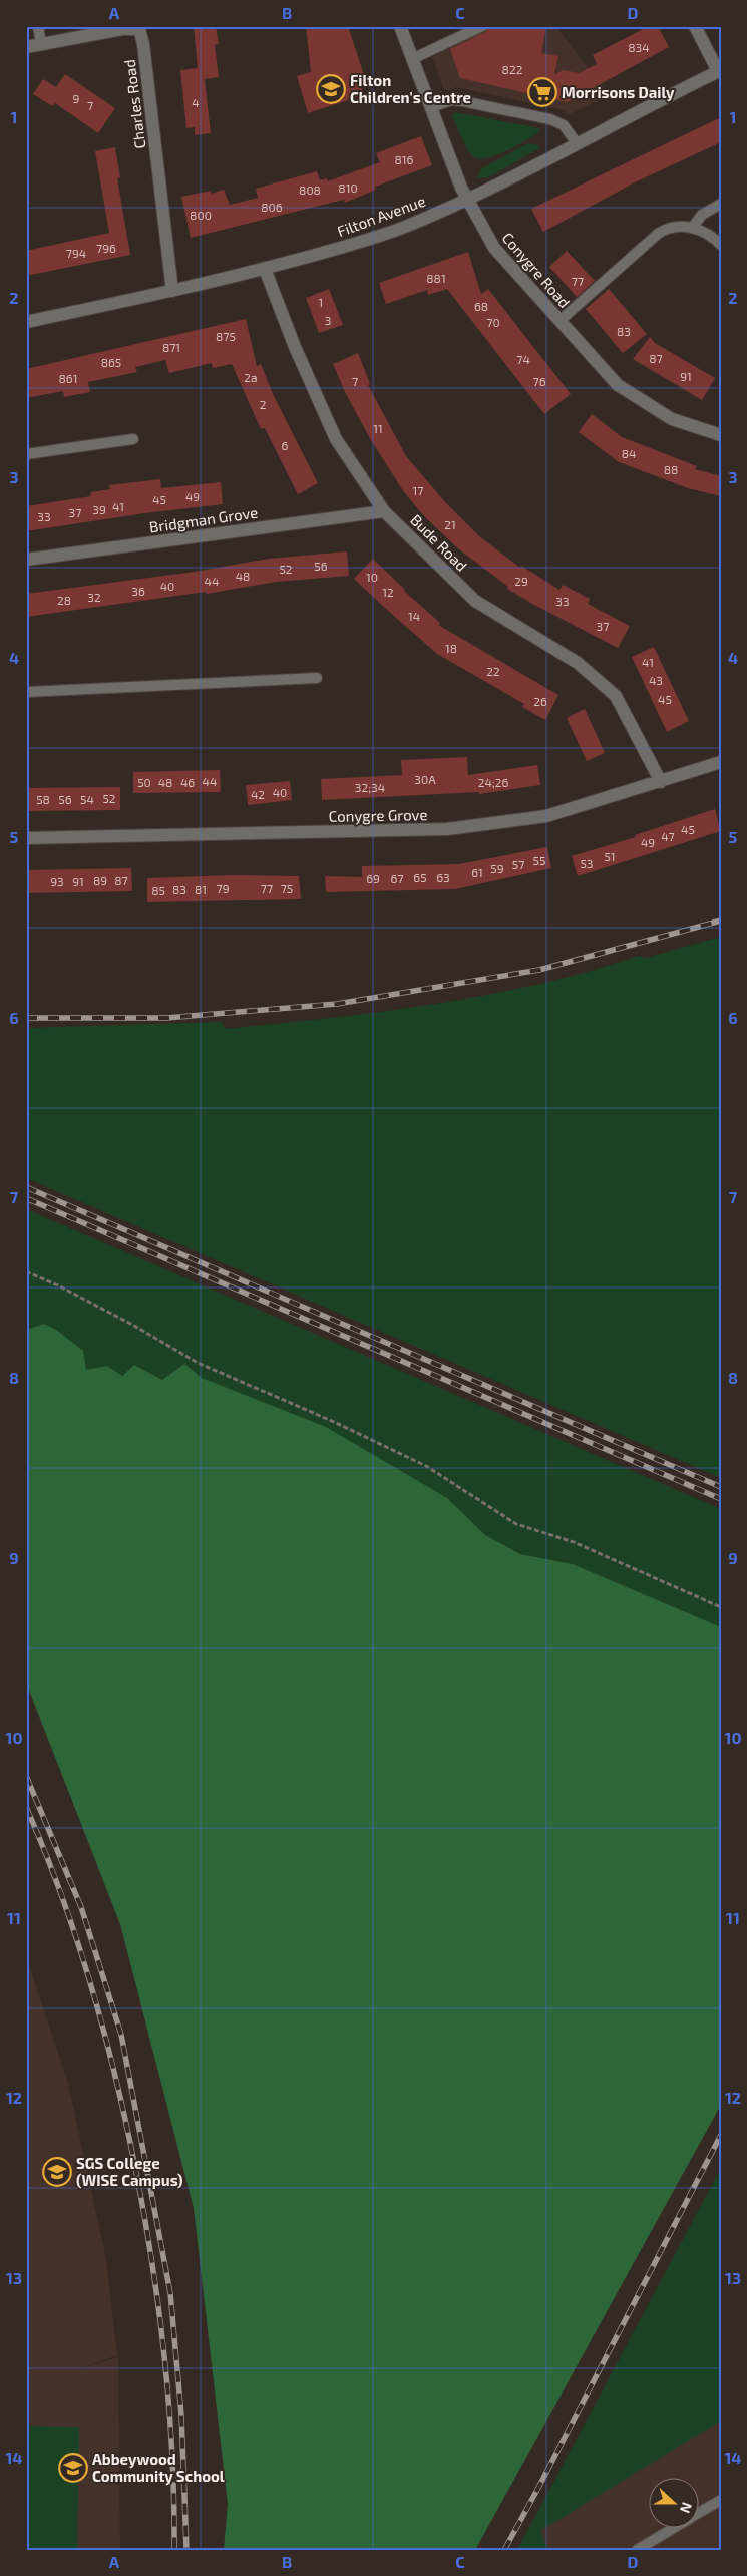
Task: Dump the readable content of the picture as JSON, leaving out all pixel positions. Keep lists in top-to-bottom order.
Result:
{
  "streets": {
    "street": [
      "Charles Road",
      "Filton Avenue",
      "Conygre Road",
      "Bridgman Grove",
      "Bude Road",
      "Conygre Grove"
    ]
  },
  "crossings": [
    ["Charles Road", "Filton Avenue"],
    ["Filton Avenue", "Conygre Road"],
    ["Filton Avenue", "Bude Road"],
    ["Bridgman Grove", "Bude Road"],
    ["Bude Road", "Conygre Grove"]
  ],
  "places": {
    "school or university": ["Filton Children's Centre", "SGS College (WISE Campus)", "Abbeywood Community School"],
    "supermarket": ["Morrisons Daily"]
  },
  "house_numbers": [
    "834",
    "822",
    "9",
    "4",
    "7",
    "816",
    "810",
    "808",
    "806",
    "800",
    "796",
    "794",
    "881",
    "77",
    "1",
    "68",
    "3",
    "70",
    "83",
    "875",
    "871",
    "87",
    "74",
    "865",
    "91",
    "2a",
    "861",
    "7",
    "76",
    "2",
    "11",
    "6",
    "84",
    "88",
    "17",
    "49",
    "45",
    "41",
    "39",
    "37",
    "33",
    "21",
    "56",
    "52",
    "48",
    "10",
    "44",
    "29",
    "40",
    "36",
    "12",
    "32",
    "28",
    "33",
    "14",
    "37",
    "18",
    "41",
    "22",
    "43",
    "45",
    "26",
    "30A",
    "44",
    "50",
    "48",
    "46",
    "24;26",
    "32;34",
    "40",
    "42",
    "52",
    "58",
    "56",
    "54",
    "45",
    "47",
    "49",
    "51",
    "55",
    "53",
    "57",
    "59",
    "61",
    "65",
    "63",
    "69",
    "67",
    "89",
    "87",
    "93",
    "91",
    "79",
    "77",
    "75",
    "83",
    "81",
    "85"
  ],
  "north": "right",
  "grid": {
    "columns": [
      "A",
      "B",
      "C",
      "D"
    ],
    "rows": [
      "1",
      "2",
      "3",
      "4",
      "5",
      "6",
      "7",
      "8",
      "9",
      "10",
      "11",
      "12",
      "13",
      "14"
    ]
  }
}
